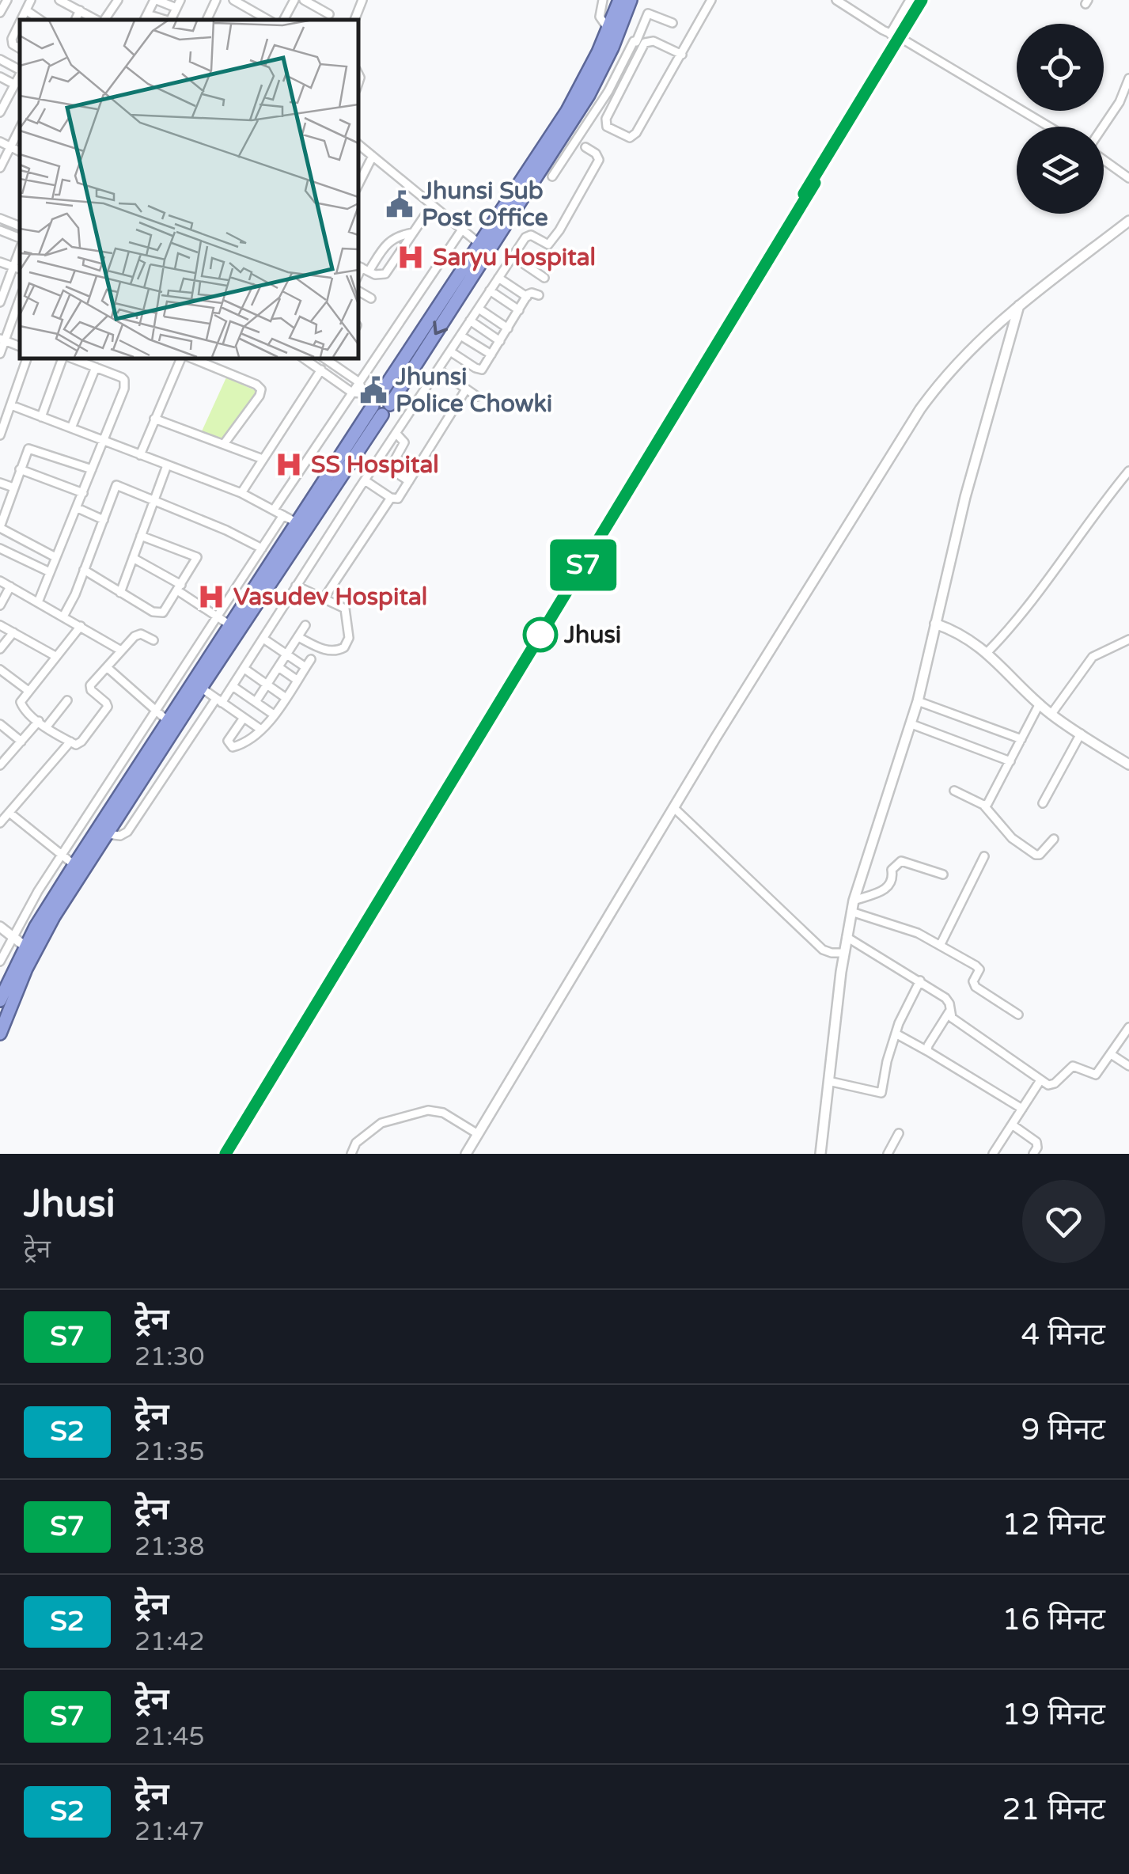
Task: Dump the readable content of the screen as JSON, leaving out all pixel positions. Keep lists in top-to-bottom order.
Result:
{
  "places": {
    "public building": ["Jhunsi Sub Post Office", "Jhunsi Police Chowki"],
    "hospital": ["Saryu Hospital", "SS Hospital", "Vasudev Hospital"],
    "other": ["Jhusi"]
  },
  "page": {
    "on_map": "S7",
    "heading": ["Jhusi", "ट्रेन"],
    "list": [
      {
        "mark": "S7",
        "name": "ट्रेन",
        "note": "21:30",
        "value": "4 मिनट"
      },
      {
        "mark": "S2",
        "name": "ट्रेन",
        "note": "21:35",
        "value": "9 मिनट"
      },
      {
        "mark": "S7",
        "name": "ट्रेन",
        "note": "21:38",
        "value": "12 मिनट"
      },
      {
        "mark": "S2",
        "name": "ट्रेन",
        "note": "21:42",
        "value": "16 मिनट"
      },
      {
        "mark": "S7",
        "name": "ट्रेन",
        "note": "21:45",
        "value": "19 मिनट"
      },
      {
        "mark": "S2",
        "name": "ट्रेन",
        "note": "21:47",
        "value": "21 मिनट"
      }
    ]
  }
}
